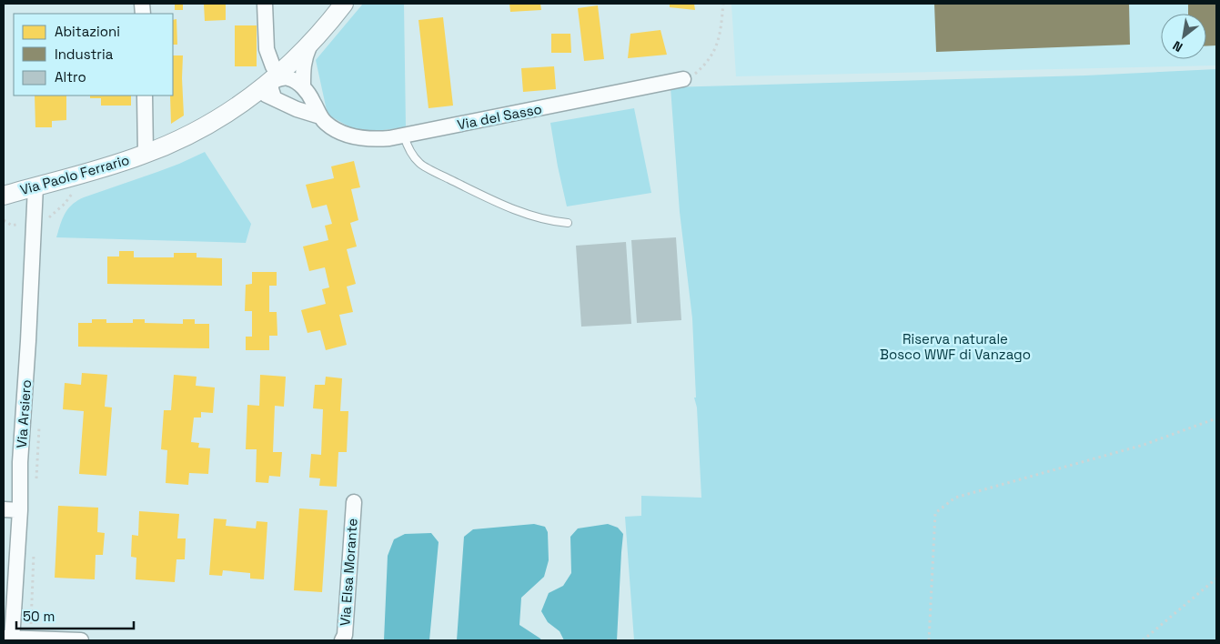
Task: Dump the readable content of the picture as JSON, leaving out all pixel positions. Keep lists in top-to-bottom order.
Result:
{
  "streets": {
    "street": [
      "Via del Sasso",
      "Via Paolo Ferrario",
      "Via Arsiero",
      "Via Elsa Morante"
    ]
  },
  "crossings": [
    ["Via del Sasso", "Via Paolo Ferrario"],
    ["Via Paolo Ferrario", "Via Arsiero"]
  ],
  "parks": ["Riserva naturale Bosco WWF di Vanzago"],
  "legend": ["Abitazioni", "Industria", "Altro"],
  "scale_bar": "50 m",
  "north": "bottom left"
}
